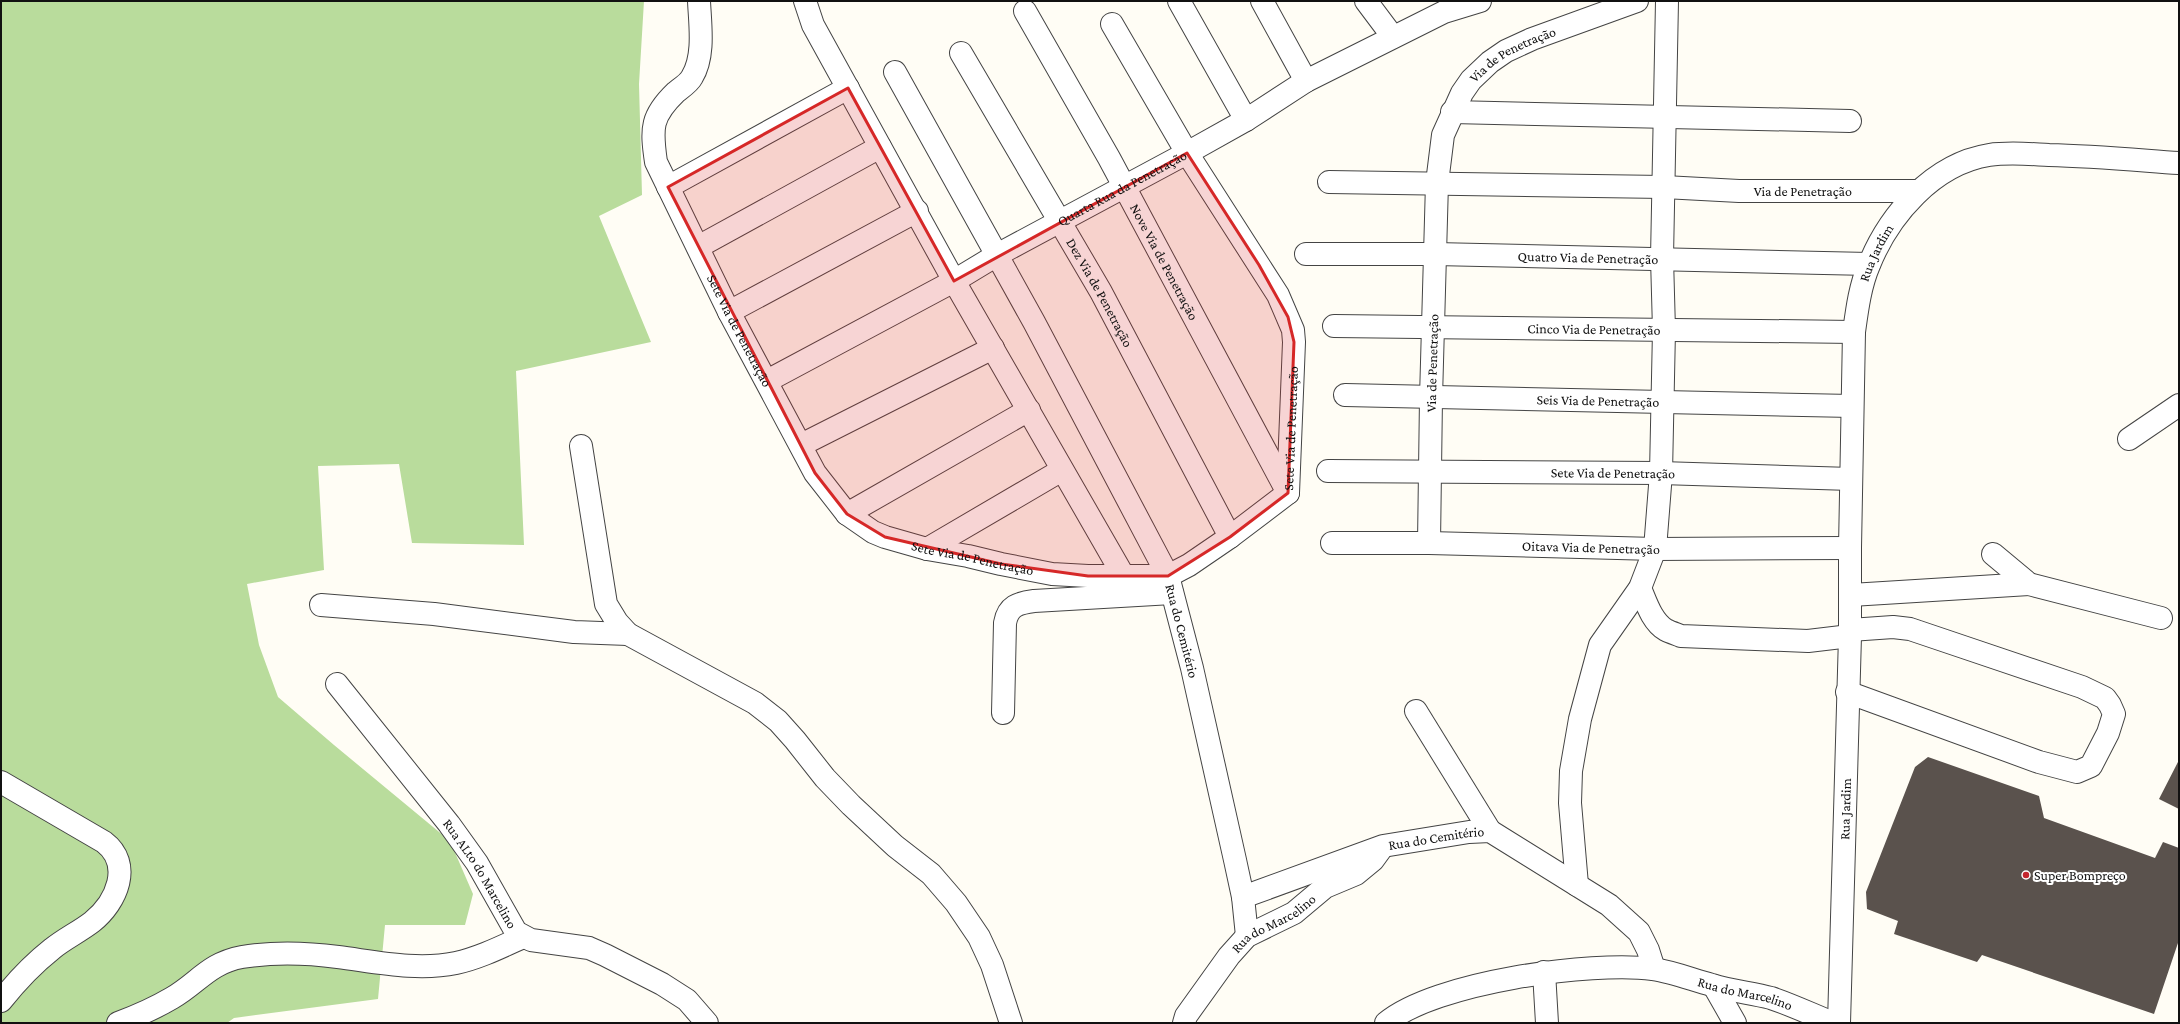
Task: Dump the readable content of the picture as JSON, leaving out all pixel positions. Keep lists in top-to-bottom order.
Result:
{
  "streets": {
    "street": [
      "Via de Penetração",
      "Quarta Rua da Penetração",
      "Rua Jardim",
      "Quatro Via de Penetração",
      "Nove Via de Penetração",
      "Dez Via de Penetração",
      "Cinco Via de Penetração",
      "Sete Via de Penetração",
      "Seis Via de Penetração",
      "Oitava Via de Penetração",
      "Rua do Cemitério",
      "Rua ALto do Marcelino",
      "Rua do Marcelino"
    ]
  },
  "crossings": [
    ["Via de Penetração", "Rua Jardim"],
    ["Via de Penetração", "Quatro Via de Penetração"],
    ["Via de Penetração", "Cinco Via de Penetração"],
    ["Via de Penetração", "Sete Via de Penetração"],
    ["Via de Penetração", "Seis Via de Penetração"],
    ["Via de Penetração", "Oitava Via de Penetração"],
    ["Quarta Rua da Penetração", "Nove Via de Penetração"],
    ["Quarta Rua da Penetração", "Dez Via de Penetração"],
    ["Quarta Rua da Penetração", "Sete Via de Penetração"],
    ["Quarta Rua da Penetração", "Rua do Cemitério"],
    ["Rua Jardim", "Quatro Via de Penetração"],
    ["Rua Jardim", "Cinco Via de Penetração"],
    ["Rua Jardim", "Sete Via de Penetração"],
    ["Rua Jardim", "Seis Via de Penetração"],
    ["Rua Jardim", "Oitava Via de Penetração"],
    ["Nove Via de Penetração", "Sete Via de Penetração"],
    ["Dez Via de Penetração", "Sete Via de Penetração"],
    ["Sete Via de Penetração", "Rua do Cemitério"],
    ["Rua do Cemitério", "Rua do Marcelino"]
  ],
  "places": ["Super Bompreço"]
}
